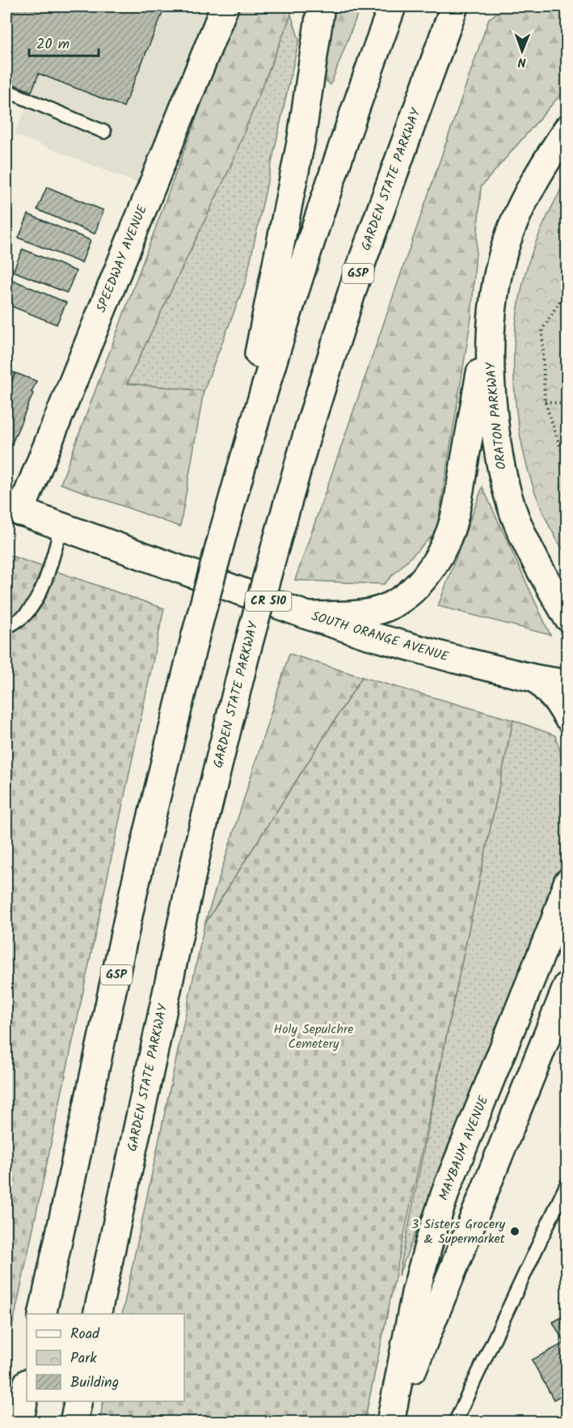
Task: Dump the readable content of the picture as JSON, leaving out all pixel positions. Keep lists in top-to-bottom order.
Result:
{
  "streets": {
    "main road": [
      "GARDEN STATE PARKWAY",
      "SPEEDWAY AVENUE",
      "GSP",
      "ORATON PARKWAY",
      "CR 510",
      "SOUTH ORANGE AVENUE",
      "MAYBAUM AVENUE"
    ]
  },
  "crossings": [
    ["SPEEDWAY AVENUE", "SOUTH ORANGE AVENUE"]
  ],
  "parks": ["Holy Sepulchre Cemetery"],
  "places": ["3 Sisters Grocery & Supermarket"],
  "legend": ["Road", "Park", "Building"],
  "scale_bar": "20 m",
  "north": "bottom"
}
